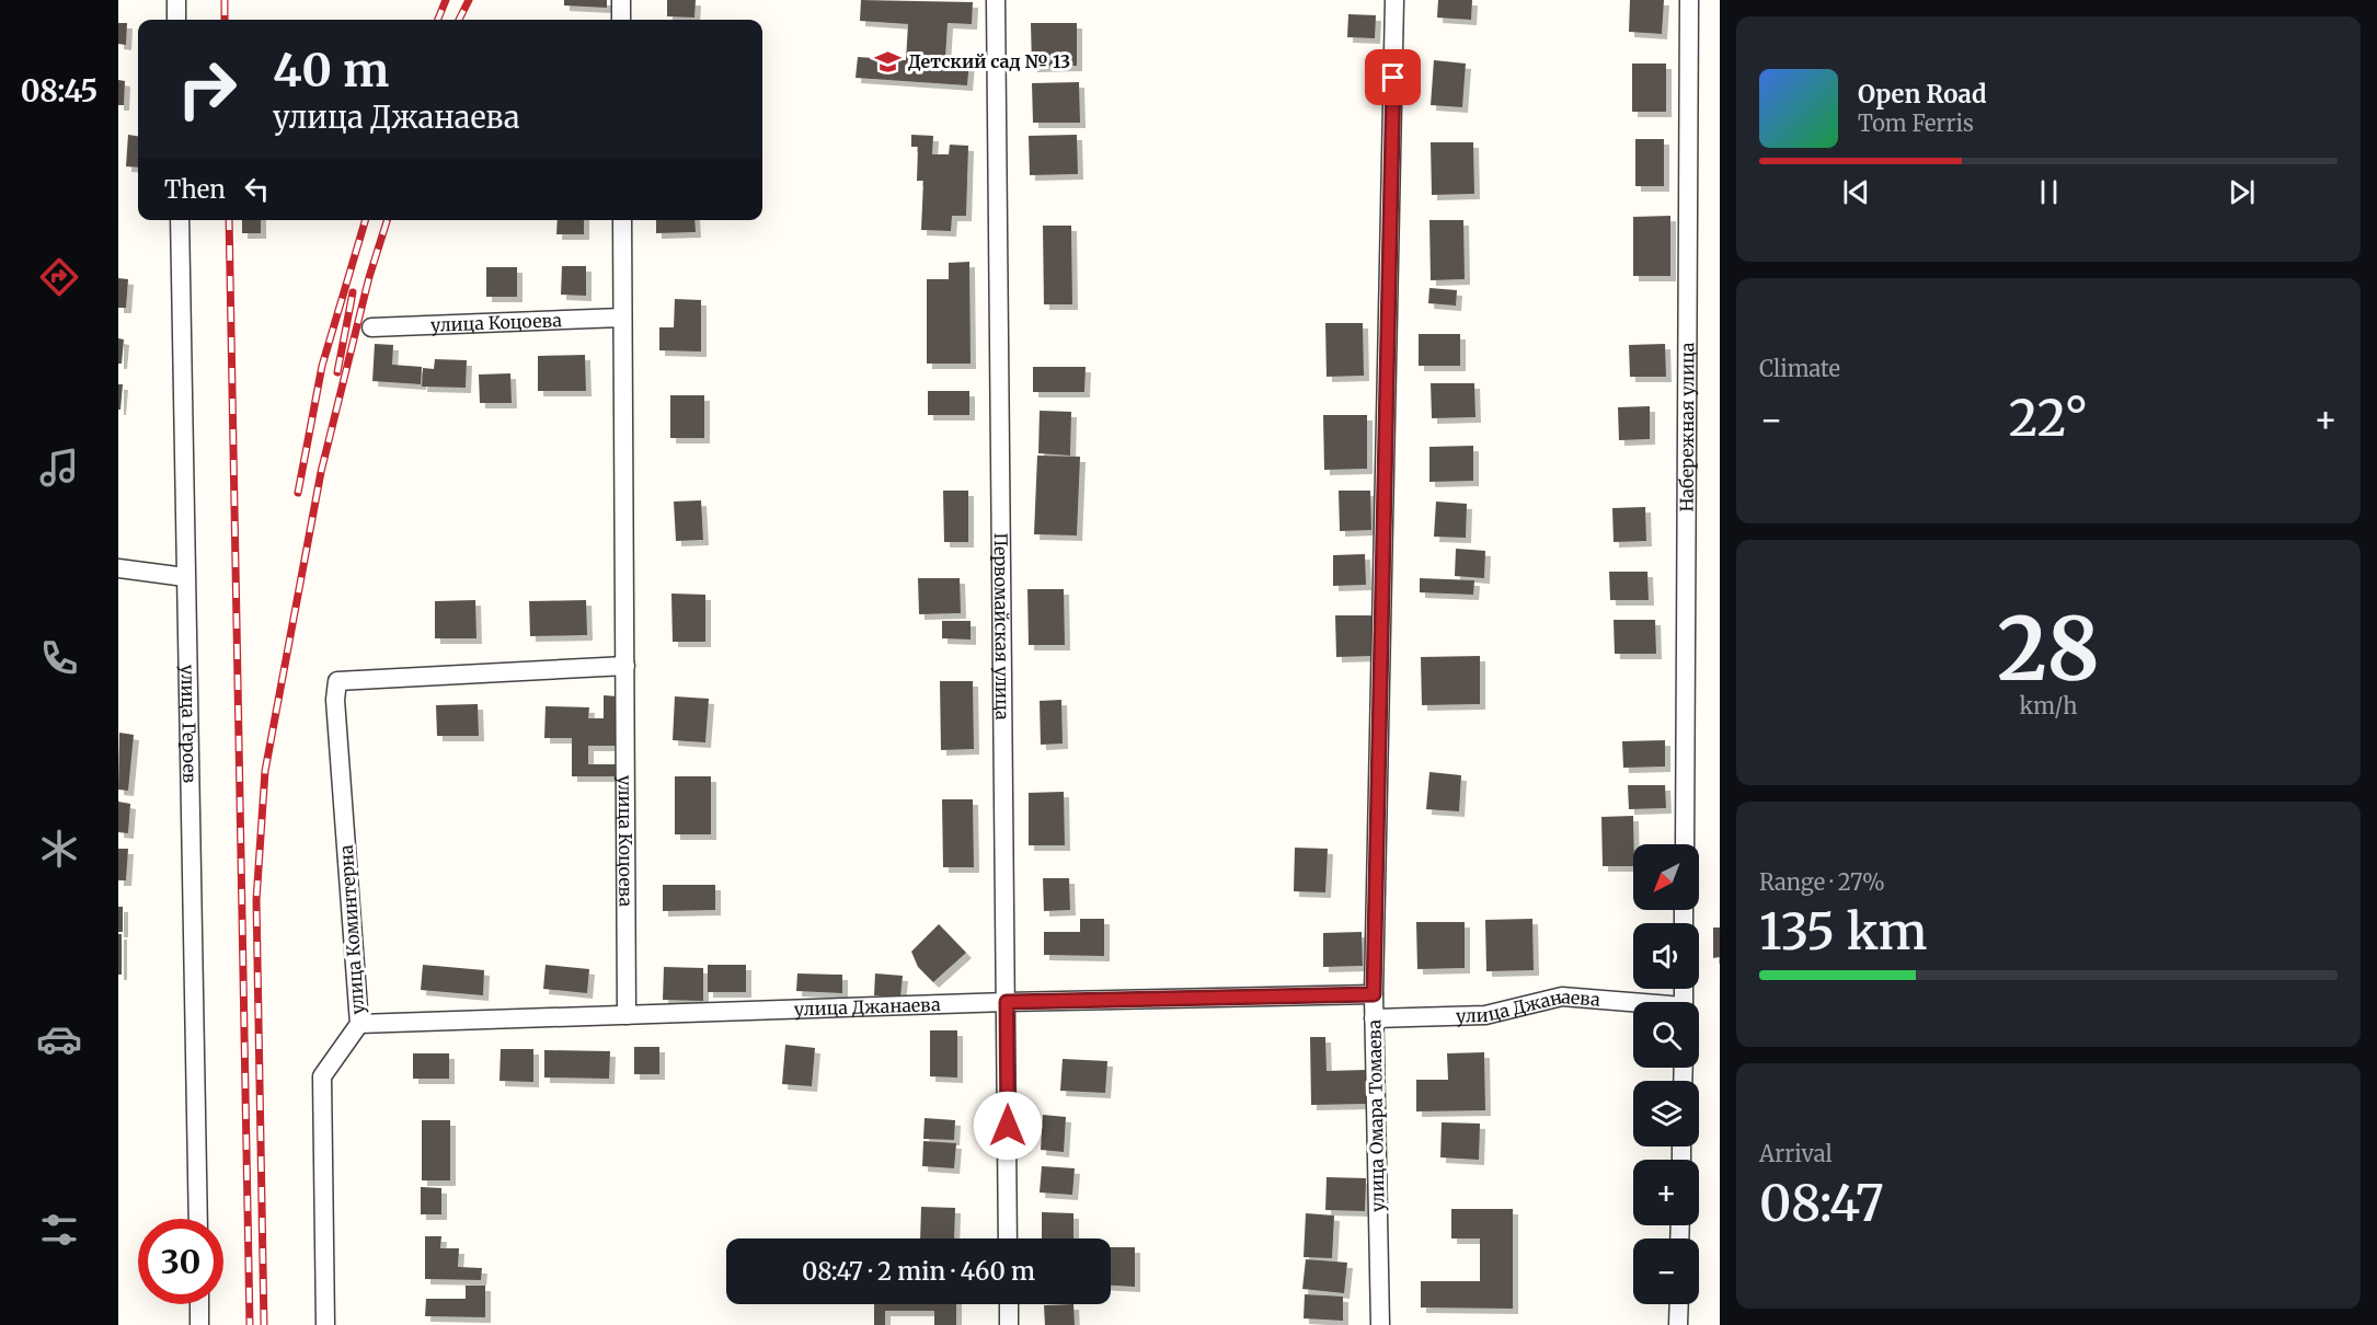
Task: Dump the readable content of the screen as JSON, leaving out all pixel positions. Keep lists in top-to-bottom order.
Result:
{
  "streets": {
    "street": [
      "улица Коцоева",
      "Набережная улица",
      "Первомайская улица",
      "улица Героев",
      "улица Коминтерна",
      "улица Джанаева",
      "улица Омара Томаева"
    ]
  },
  "crossings": [
    ["улица Коцоева", "улица Коминтерна"],
    ["улица Коцоева", "улица Джанаева"],
    ["Первомайская улица", "улица Джанаева"],
    ["улица Коминтерна", "улица Джанаева"],
    ["улица Джанаева", "улица Омара Томаева"]
  ],
  "places": {
    "school or university": ["Детский сад № 13"]
  },
  "north": "bottom left",
  "page": {
    "tabs": "08:45",
    "turn": ["40 m", "улица Джанаева"],
    "song": ["Open Road", "Tom Ferris"],
    "then": "Then",
    "tile": [
      "Climate",
      ["28", "km/h"],
      ["Range · 27%", "135 km"],
      ["Arrival", "08:47"]
    ],
    "heat": ["−", "22°", "+"],
    "map_buttons": ["+", "−"],
    "limit": "30",
    "trip": "08:47 · 2 min · 460 m"
  }
}
